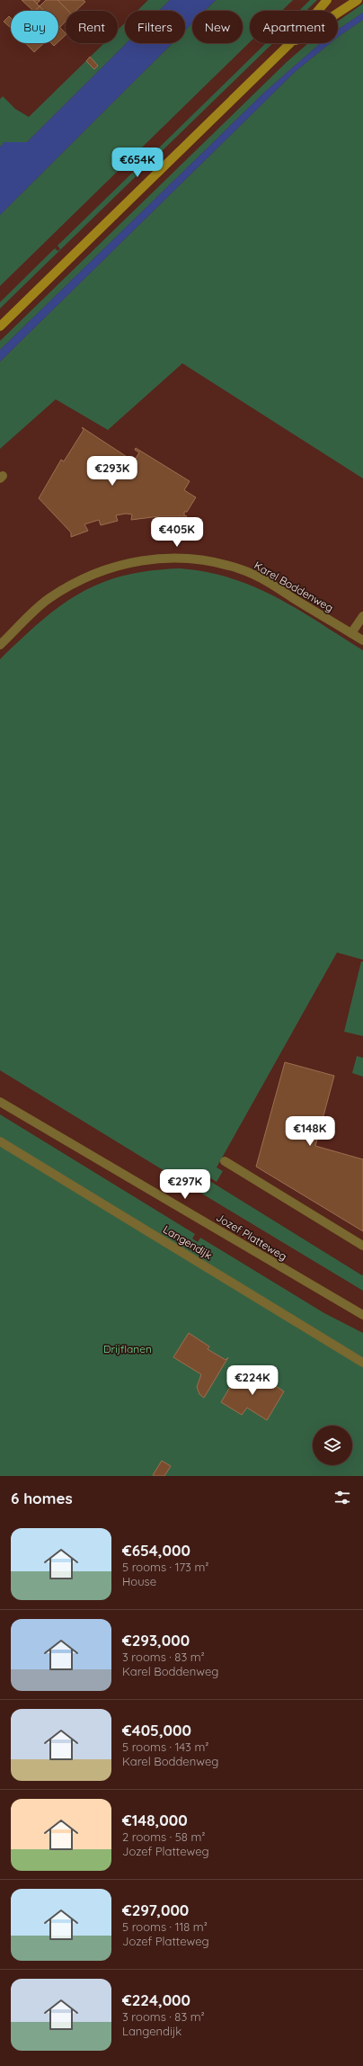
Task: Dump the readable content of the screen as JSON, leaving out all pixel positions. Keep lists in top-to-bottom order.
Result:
{
  "streets": {
    "street": ["Karel Boddenweg", "Jozef Platteweg", "Langendijk"]
  },
  "parks": ["Drijflanen"],
  "page": {
    "chip": [
      "Buy",
      "Rent",
      "Filters",
      "New",
      "Apartment"
    ],
    "price": [
      "€654K",
      "€293K",
      "€405K",
      "€148K",
      "€297K",
      "€224K"
    ],
    "heading": "6 homes",
    "list": [
      {
        "name": "€654,000",
        "note": "5 rooms · 173 m² · House"
      },
      {
        "name": "€293,000",
        "note": "3 rooms · 83 m² · Karel Boddenweg"
      },
      {
        "name": "€405,000",
        "note": "5 rooms · 143 m² · Karel Boddenweg"
      },
      {
        "name": "€148,000",
        "note": "2 rooms · 58 m² · Jozef Platteweg"
      },
      {
        "name": "€297,000",
        "note": "5 rooms · 118 m² · Jozef Platteweg"
      },
      {
        "name": "€224,000",
        "note": "3 rooms · 83 m² · Langendijk"
      }
    ]
  }
}
